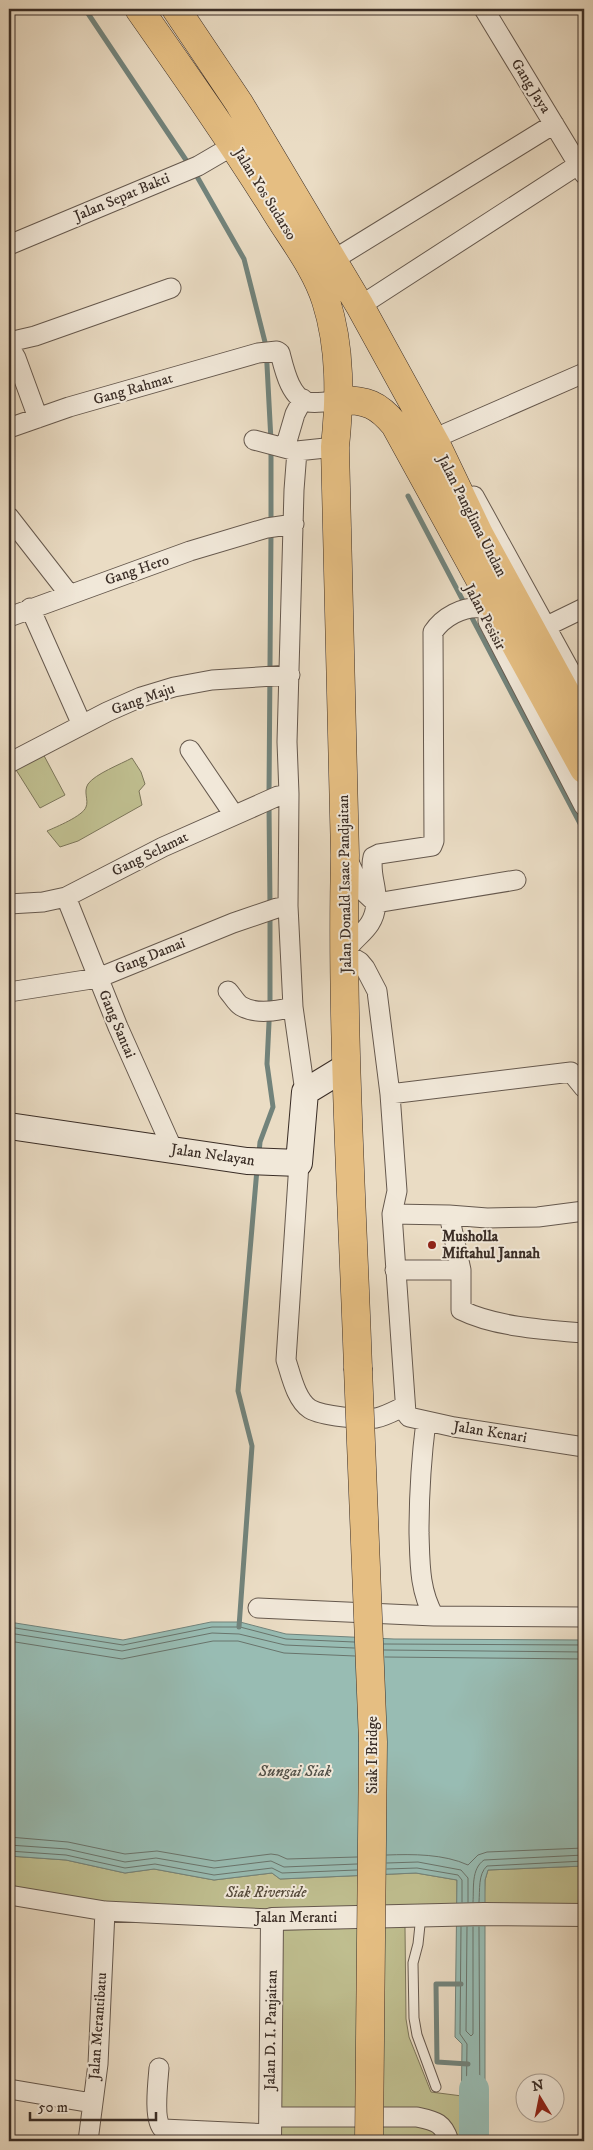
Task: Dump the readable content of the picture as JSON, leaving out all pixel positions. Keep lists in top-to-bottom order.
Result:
{
  "streets": {
    "main road": [
      "Jalan Yos Sudarso",
      "Jalan Panglima Undan",
      "Jalan Donald Isaac Pandjaitan",
      "Jalan Nelayan",
      "Siak I Bridge"
    ],
    "street": [
      "Gang Jaya",
      "Jalan Sepat Bakti",
      "Gang Rahmat",
      "Gang Hero",
      "Jalan Pesisir",
      "Gang Maju",
      "Gang Selamat",
      "Gang Damai",
      "Gang Santai",
      "Jalan Kenari",
      "Jalan Meranti",
      "Jalan Merantibatu",
      "Jalan D. I. Panjaitan"
    ]
  },
  "crossings": [
    ["Jalan Yos Sudarso", "Jalan Sepat Bakti"],
    ["Jalan Yos Sudarso", "Jalan Panglima Undan"],
    ["Jalan Yos Sudarso", "Jalan Donald Isaac Pandjaitan"],
    ["Jalan Panglima Undan", "Jalan Pesisir"],
    ["Jalan Panglima Undan", "Jalan Donald Isaac Pandjaitan"],
    ["Gang Selamat", "Gang Santai"],
    ["Jalan Donald Isaac Pandjaitan", "Siak I Bridge"],
    ["Gang Damai", "Gang Santai"],
    ["Gang Santai", "Jalan Nelayan"],
    ["Jalan Meranti", "Jalan Merantibatu"],
    ["Jalan Meranti", "Jalan D. I. Panjaitan"]
  ],
  "water": ["Sungai Siak"],
  "parks": ["Siak Riverside"],
  "places": ["Musholla Miftahul Jannah"],
  "scale_bar": "50 m",
  "north": "top"
}
